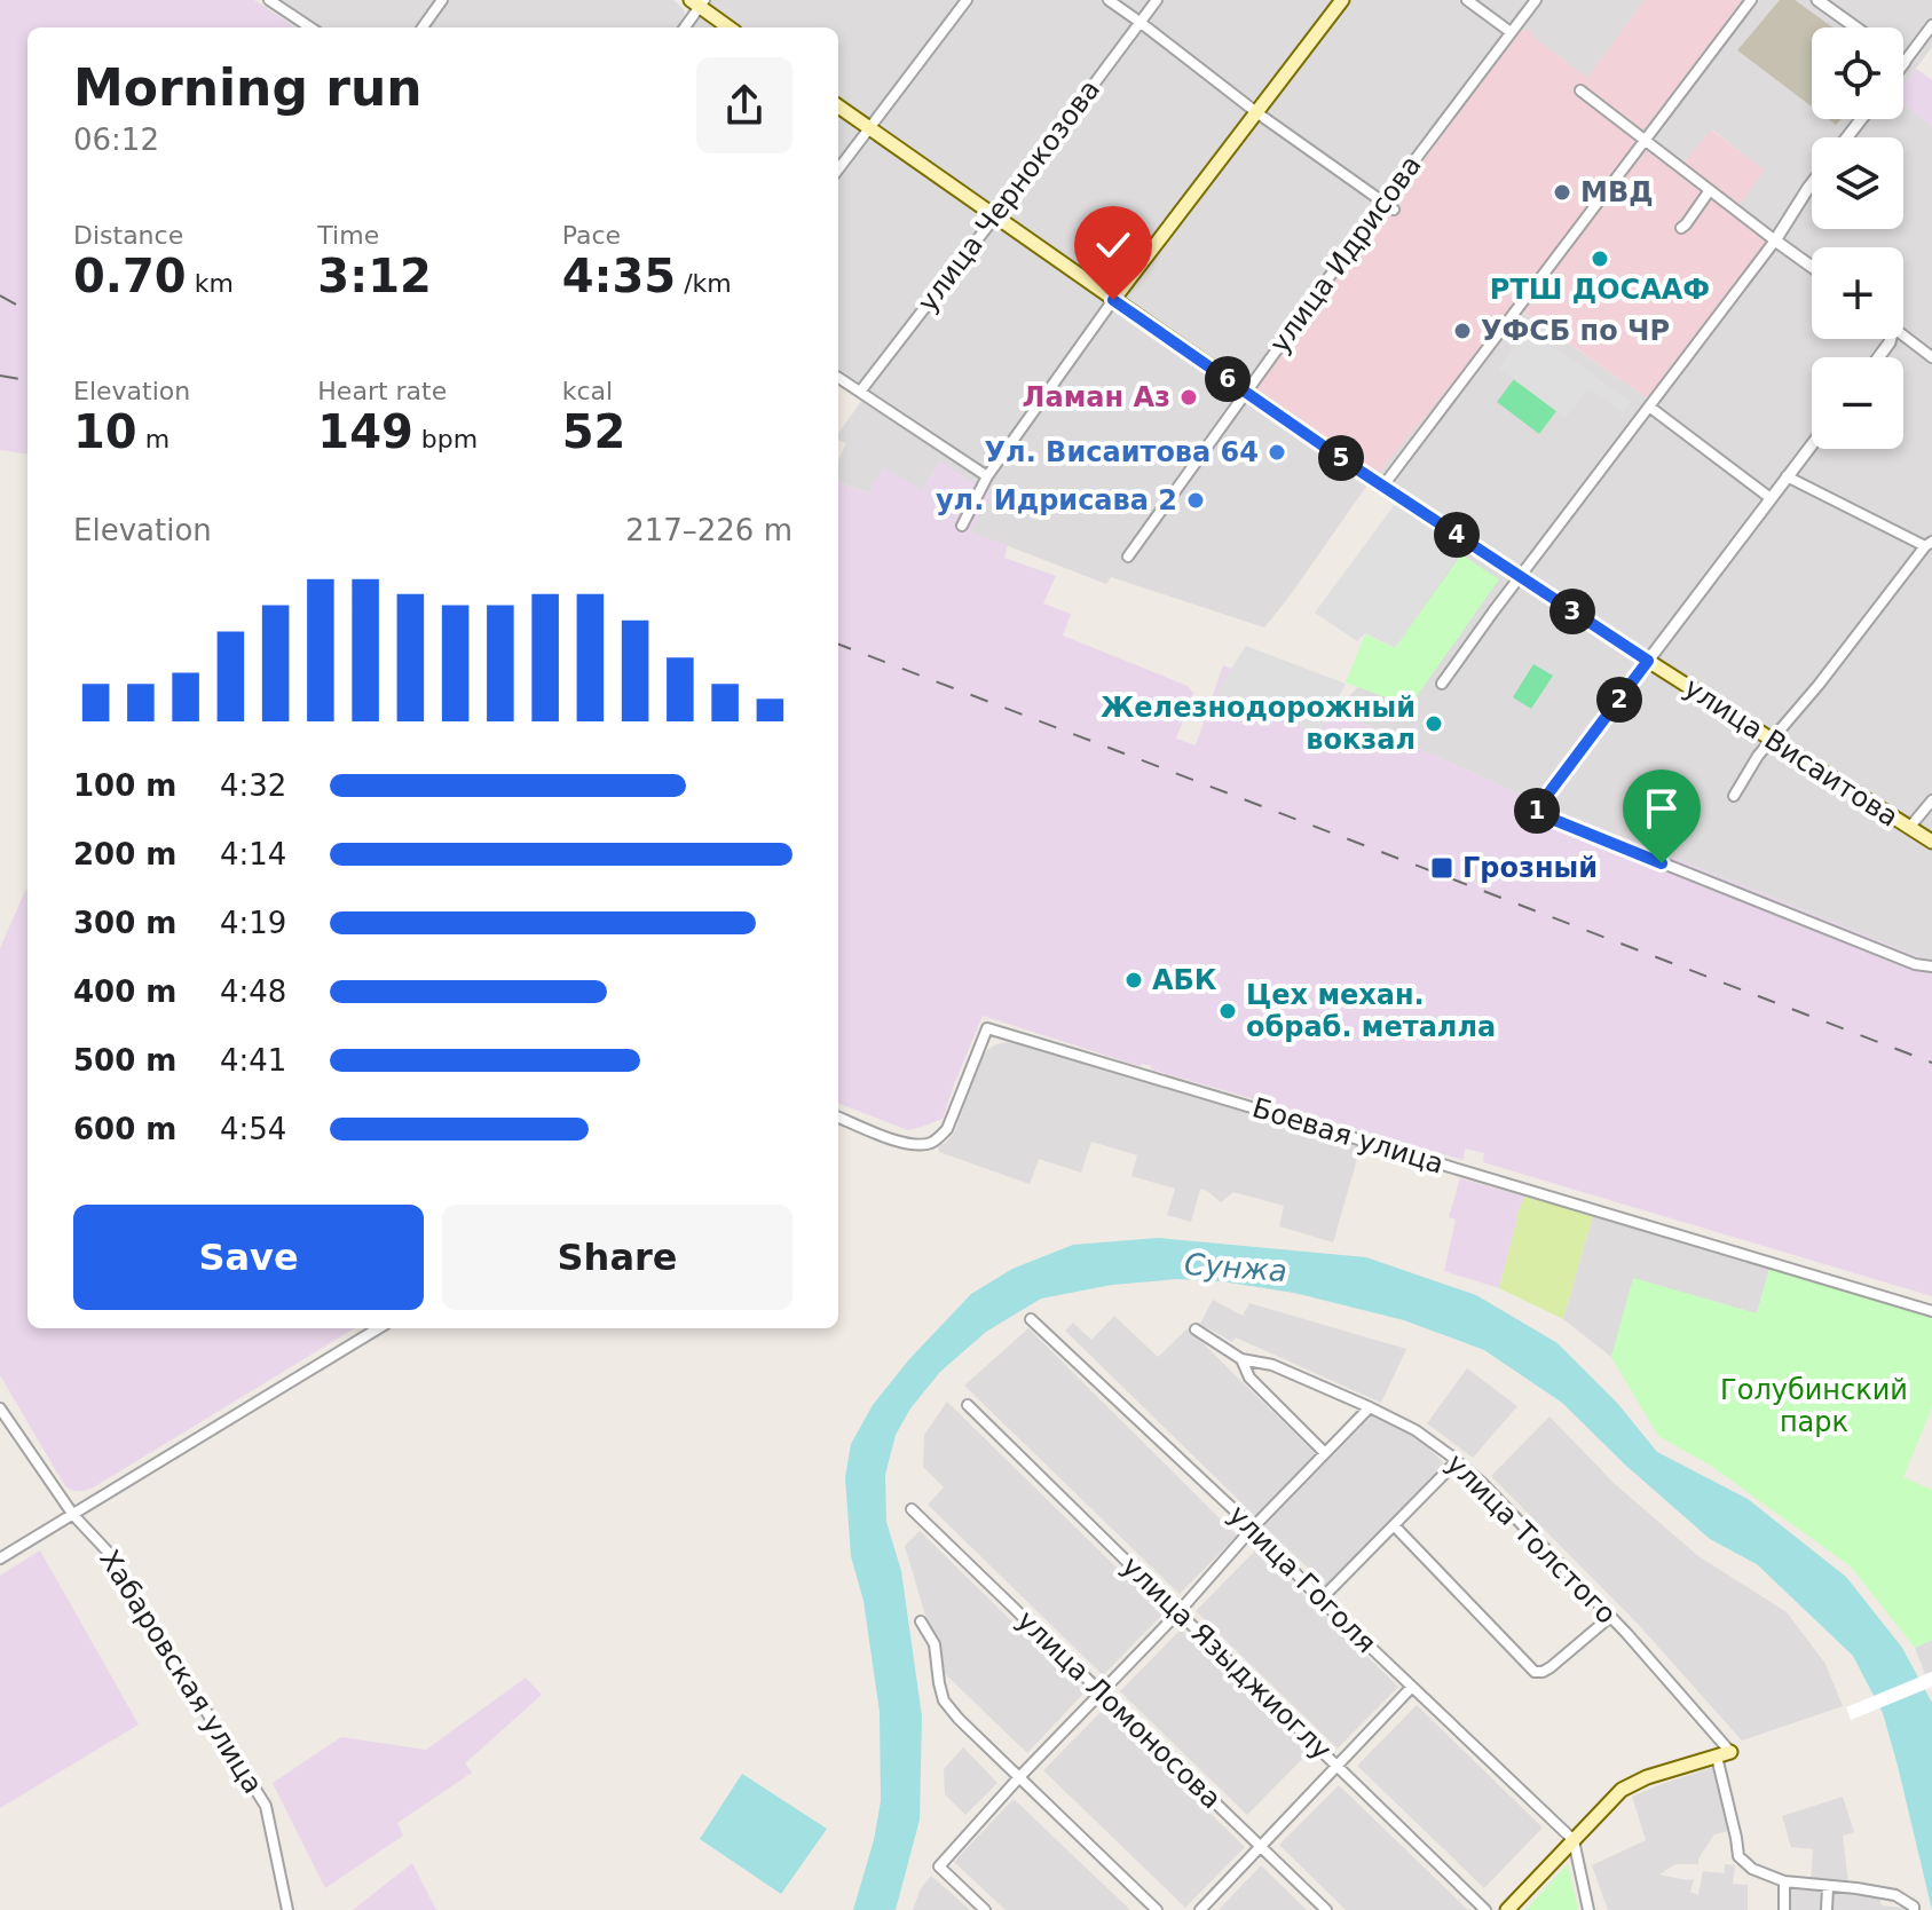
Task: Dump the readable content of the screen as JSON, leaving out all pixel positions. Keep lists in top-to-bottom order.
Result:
{
  "streets": {
    "main road": ["улица Висаитова"],
    "street": [
      "улица Чернокозова",
      "улица Идрисова",
      "Боевая улица",
      "улица Толстого",
      "улица Гоголя",
      "улица Языджиоглу",
      "Хабаровская улица",
      "улица Ломоносова"
    ]
  },
  "crossings": [
    ["улица Чернокозова", "улица Висаитова"],
    ["улица Идрисова", "улица Висаитова"]
  ],
  "water": ["Сунжа"],
  "parks": ["Голубинский парк"],
  "places": {
    "other": [
      "МВД",
      "РТШ ДОСААФ",
      "УФСБ по ЧР",
      "Ламан Аз",
      "Ул. Висаитова 64",
      "ул. Идрисава 2",
      "Железнодорожный вокзал",
      "АБК",
      "Цех механ. обраб. металла"
    ],
    "transit": ["Грозный"]
  },
  "page": {
    "map_buttons": ["+", "−"],
    "heading": ["Morning run", "06:12"],
    "stats": [
      ["Distance", "0.70 km"],
      ["Time", "3:12"],
      ["Pace", "4:35 /km"],
      ["Elevation", "10 m"],
      ["Heart rate", "149 bpm"],
      ["kcal", "52"]
    ],
    "pins": [
      "6",
      "5",
      "4",
      "3",
      "2",
      "1"
    ],
    "chart": ["Elevation", "217–226 m"],
    "list": [
      {
        "name": "100 m",
        "note": "4:32"
      },
      {
        "name": "200 m",
        "note": "4:14"
      },
      {
        "name": "300 m",
        "note": "4:19"
      },
      {
        "name": "400 m",
        "note": "4:48"
      },
      {
        "name": "500 m",
        "note": "4:41"
      },
      {
        "name": "600 m",
        "note": "4:54"
      }
    ],
    "buttons": ["Save", "Share"]
  }
}
